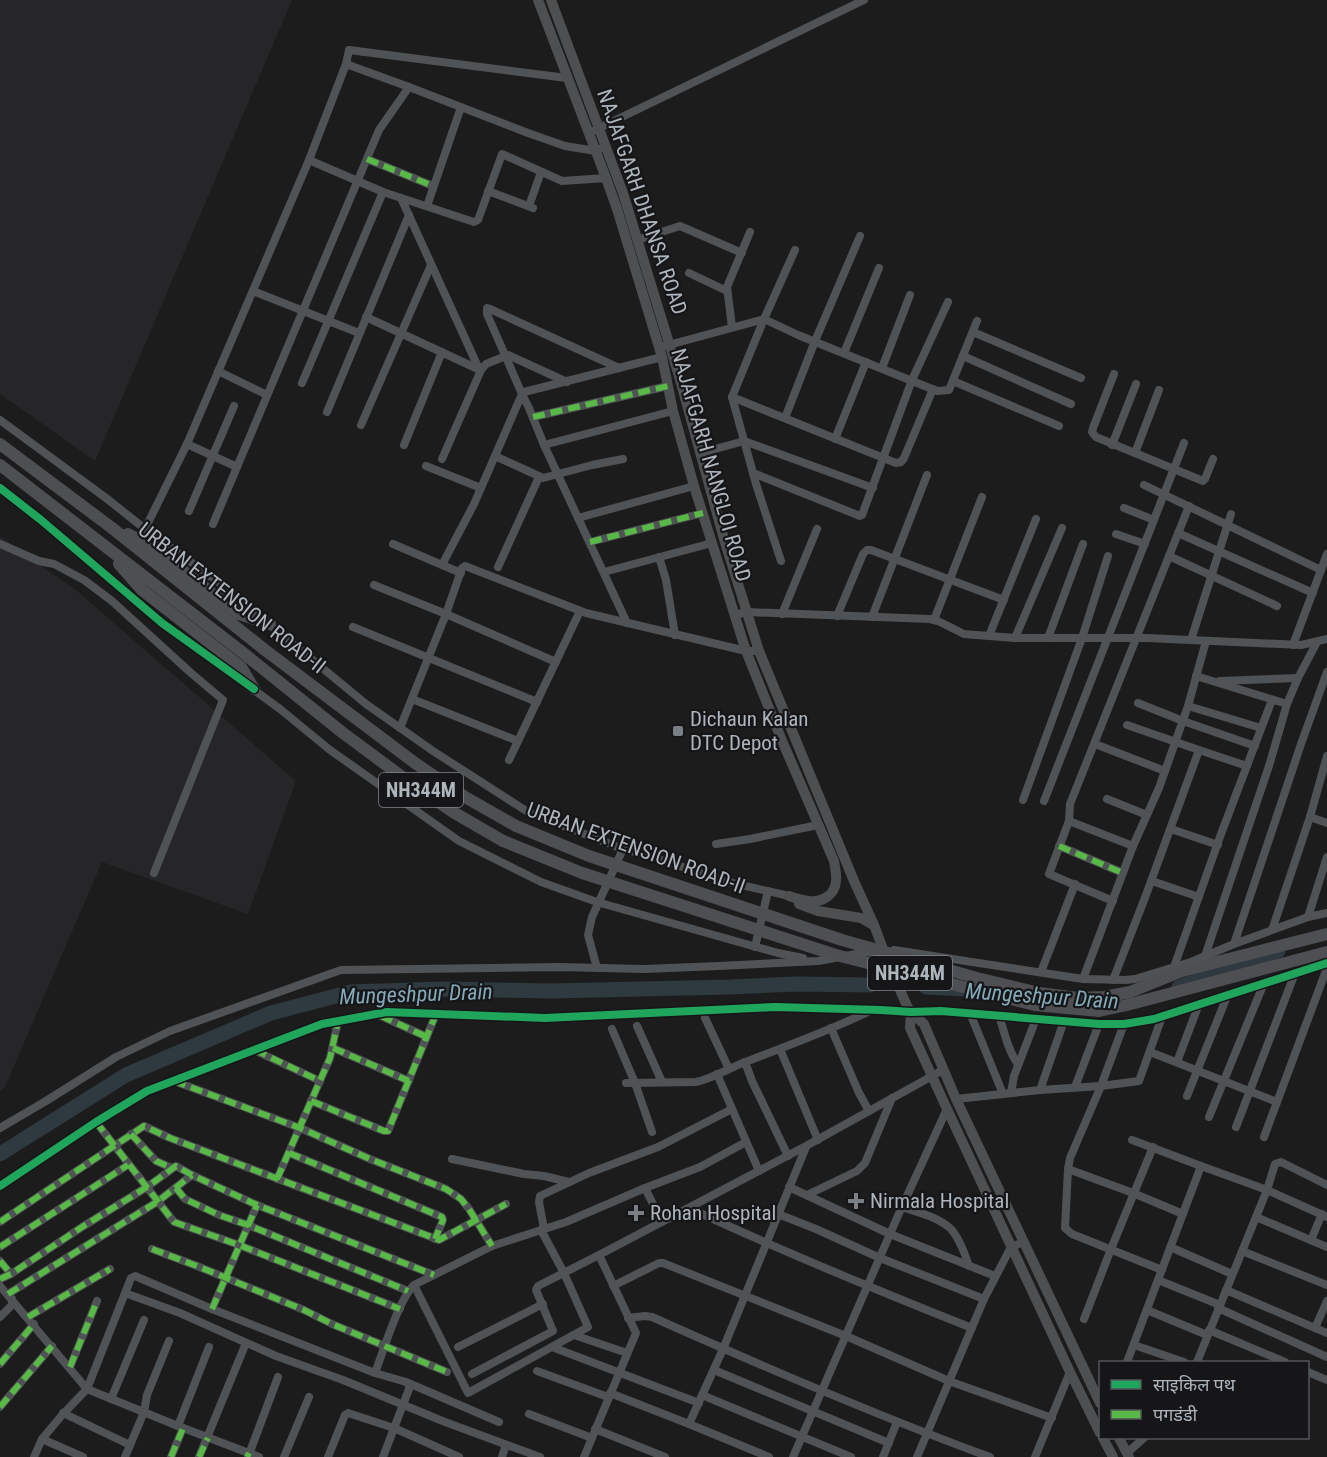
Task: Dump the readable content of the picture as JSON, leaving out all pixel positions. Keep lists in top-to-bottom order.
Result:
{
  "streets": {
    "highway": ["URBAN EXTENSION ROAD-II", "NH344M"],
    "main road": ["NAJAFGARH DHANSA ROAD", "NAJAFGARH NANGLOI ROAD"]
  },
  "crossings": [
    ["NAJAFGARH DHANSA ROAD", "NAJAFGARH NANGLOI ROAD"]
  ],
  "water": ["Mungeshpur Drain"],
  "places": {
    "transit": ["Dichaun Kalan DTC Depot"],
    "health": ["Nirmala Hospital", "Rohan Hospital"]
  },
  "legend": ["साइकिल पथ", "पगडंडी"]
}
